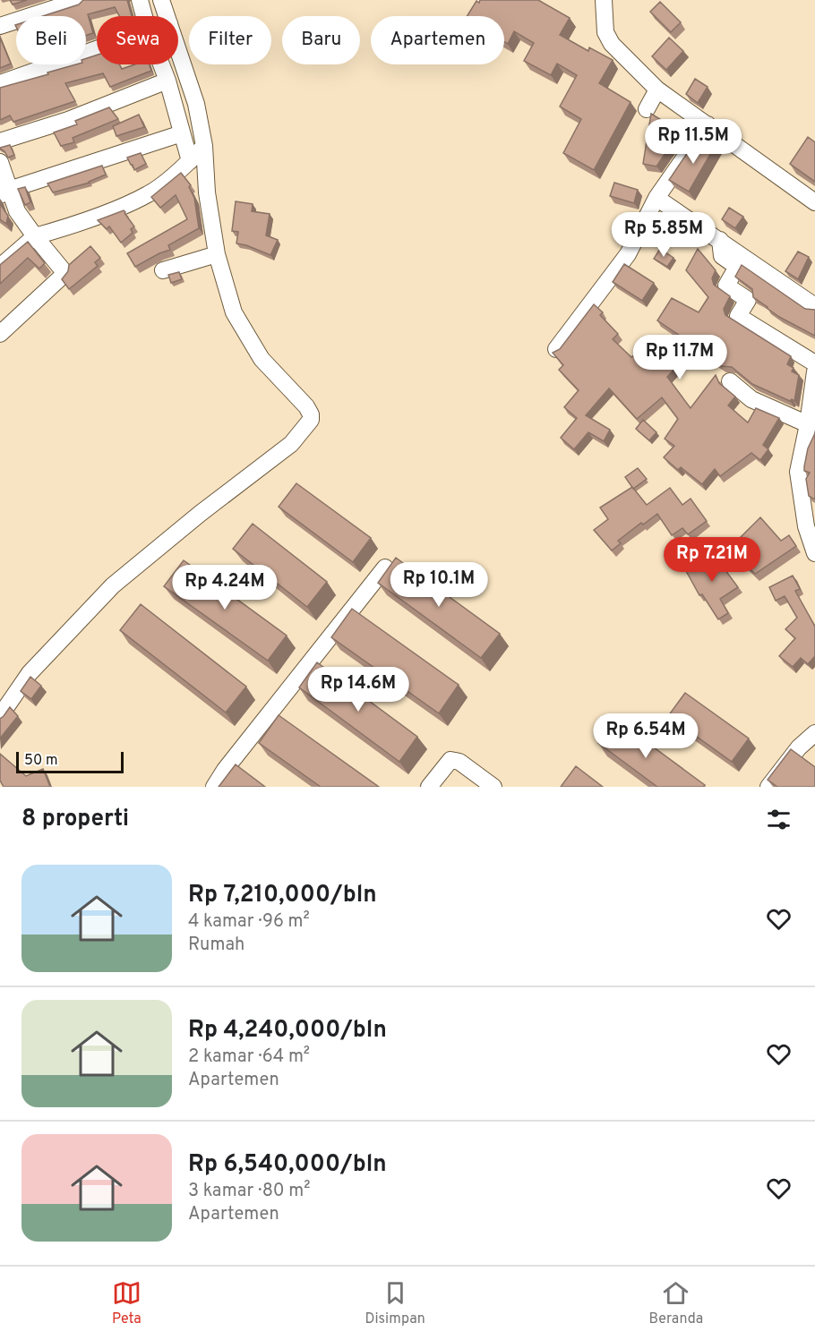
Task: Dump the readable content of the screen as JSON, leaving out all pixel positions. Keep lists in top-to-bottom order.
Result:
{
  "scale_bar": "50 m",
  "page": {
    "chip": [
      "Beli",
      "Sewa",
      "Filter",
      "Baru",
      "Apartemen"
    ],
    "price": [
      "Rp 11.5M",
      "Rp 5.85M",
      "Rp 11.7M",
      "Rp 7.21M",
      "Rp 10.1M",
      "Rp 4.24M",
      "Rp 14.6M",
      "Rp 6.54M"
    ],
    "scale": "50 m",
    "heading": "8 properti",
    "list": [
      {
        "name": "Rp 7,210,000/bln",
        "note": "4 kamar · 96 m² · Rumah"
      },
      {
        "name": "Rp 4,240,000/bln",
        "note": "2 kamar · 64 m² · Apartemen"
      },
      {
        "name": "Rp 6,540,000/bln",
        "note": "3 kamar · 80 m² · Apartemen"
      }
    ],
    "tabs": ["Peta", "Disimpan", "Beranda"]
  }
}
